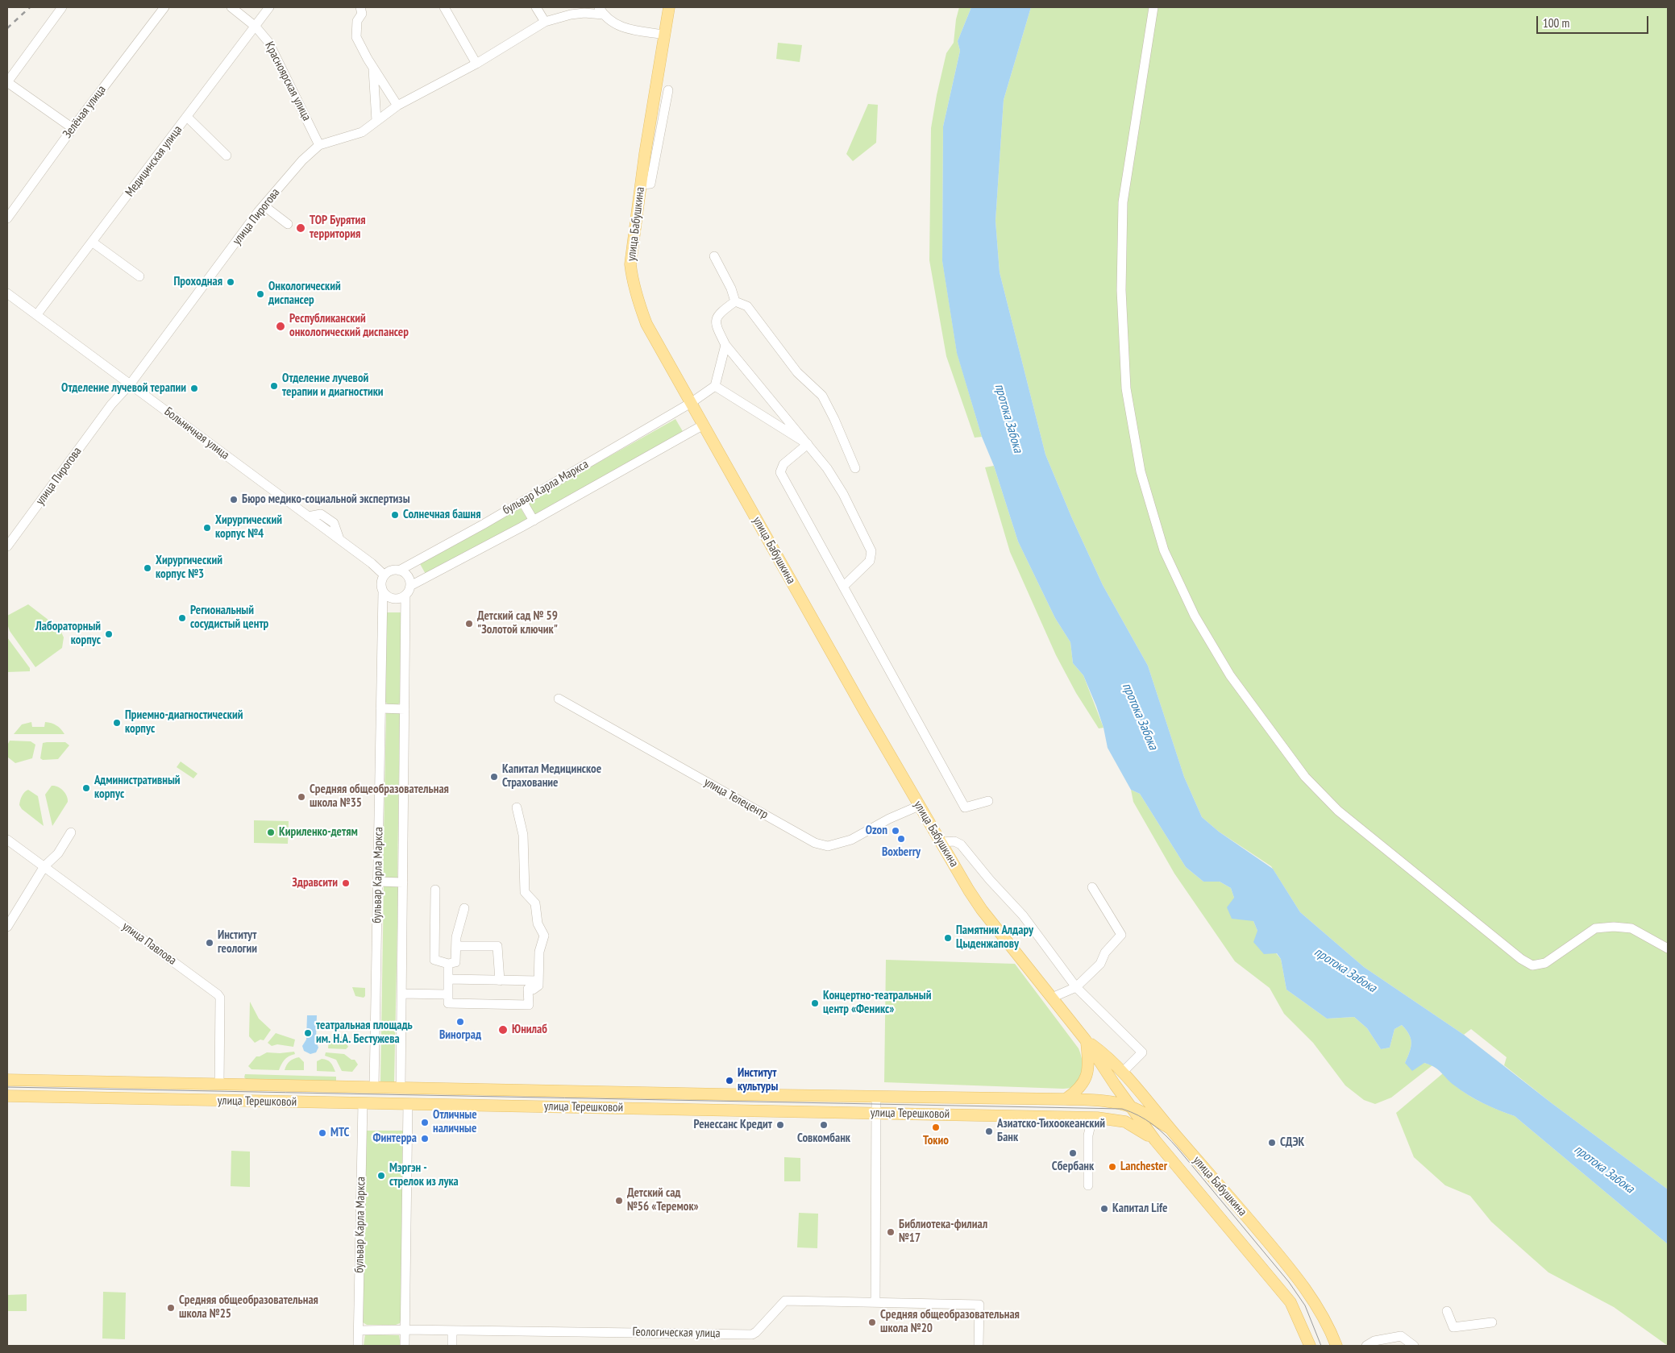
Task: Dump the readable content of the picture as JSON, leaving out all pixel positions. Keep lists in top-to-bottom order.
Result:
{
  "streets": {
    "main road": ["улица Бабушкина", "улица Терешковой"],
    "street": [
      "Красноярская улица",
      "Зелёная улица",
      "Медицинская улица",
      "улица Пирогова",
      "Больничная улица",
      "бульвар Карла Маркса",
      "улица Телецентр",
      "улица Павлова",
      "Геологическая улица"
    ]
  },
  "crossings": [
    ["Красноярская улица", "Медицинская улица"],
    ["Красноярская улица", "улица Пирогова"],
    ["Медицинская улица", "Больничная улица"],
    ["улица Пирогова", "Больничная улица"],
    ["улица Бабушкина", "бульвар Карла Маркса"],
    ["улица Бабушкина", "улица Телецентр"],
    ["улица Бабушкина", "улица Терешковой"],
    ["Больничная улица", "бульвар Карла Маркса"],
    ["бульвар Карла Маркса", "улица Терешковой"],
    ["бульвар Карла Маркса", "Геологическая улица"],
    ["улица Павлова", "улица Терешковой"]
  ],
  "water": ["протока Забока"],
  "places": [
    "ТОР Бурятия территория",
    "Проходная",
    "Онкологический диспансер",
    "Республиканский онкологический диспансер",
    "Отделение лучевой терапии и диагностики",
    "Отделение лучевой терапии",
    "Бюро медико-социальной экспертизы",
    "Солнечная башня",
    "Хирургический корпус №4",
    "Хирургический корпус №3",
    "Региональный сосудистый центр",
    "Детский сад № 59 \"Золотой ключик\"",
    "Лабораторный корпус",
    "Приемно-диагностический корпус",
    "Капитал Медицинское Страхование",
    "Административный корпус",
    "Средняя общеобразовательная школа №35",
    "Ozon",
    "Кириленко-детям",
    "Boxberry",
    "Здравсити",
    "Памятник Алдару Цыденжапову",
    "Институт геологии",
    "Концертно-театральный центр «Феникс»",
    "Виноград",
    "Юнилаб",
    "театральная площадь им. Н.А. Бестужева",
    "Институт культуры",
    "Отличные наличные",
    "Ренессанс Кредит",
    "Совкомбанк",
    "Токио",
    "Азиатско-Тихоокеанский Банк",
    "МТС",
    "Финтерра",
    "СДЭК",
    "Сбербанк",
    "Lanchester",
    "Мэргэн - стрелок из лука",
    "Детский сад №56 «Теремок»",
    "Капитал Life",
    "Библиотека-филиал №17",
    "Средняя общеобразовательная школа №25",
    "Средняя общеобразовательная школа №20"
  ],
  "scale_bar": "100 m"
}
